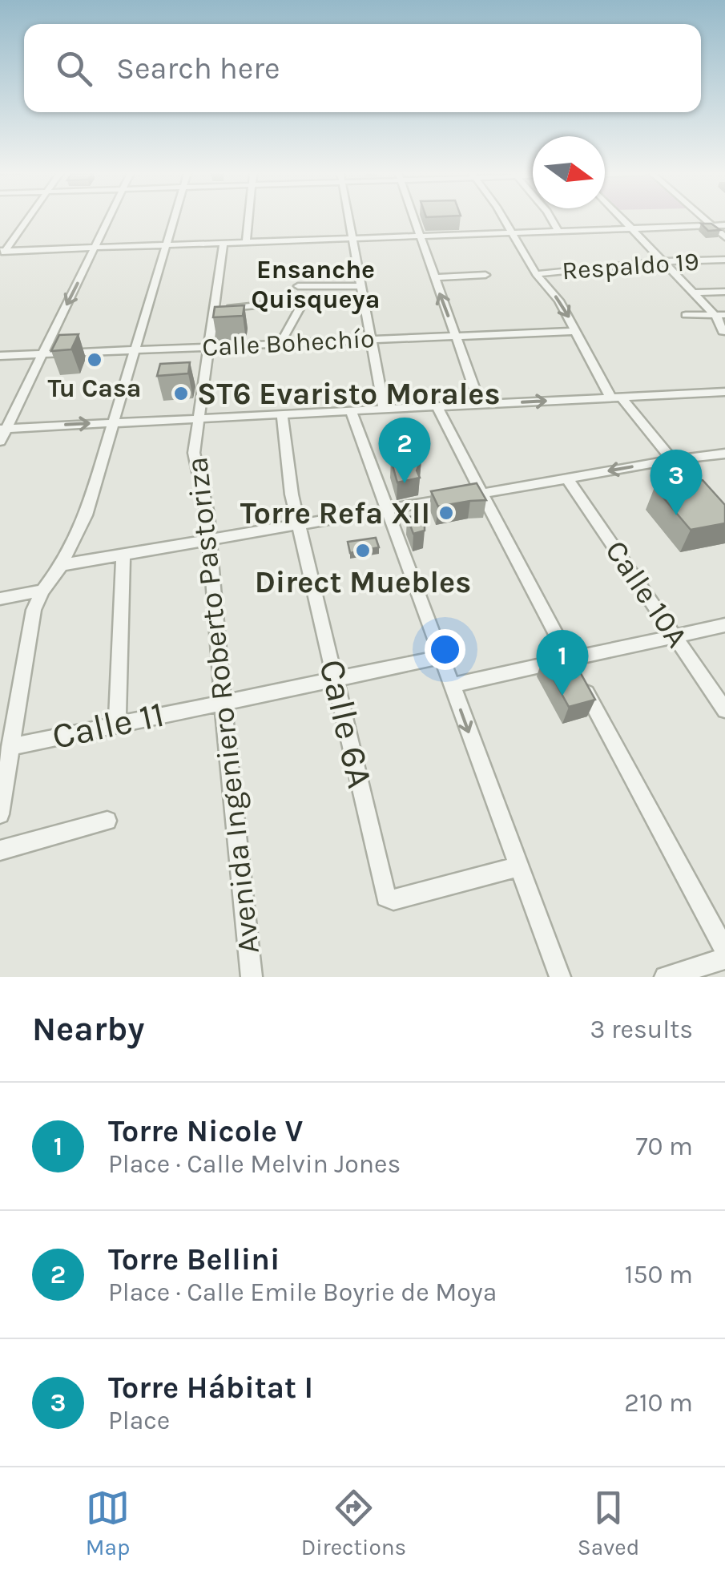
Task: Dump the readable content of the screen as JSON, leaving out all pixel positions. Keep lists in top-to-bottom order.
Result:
{
  "streets": {
    "street": [
      "Respaldo 19",
      "Calle Bohechío",
      "Calle 10A",
      "Avenida Ingeniero Roberto Pastoriza",
      "Calle 6A",
      "Calle 11"
    ]
  },
  "crossings": [
    ["Calle Bohechío", "Avenida Ingeniero Roberto Pastoriza"],
    ["Avenida Ingeniero Roberto Pastoriza", "Calle 11"],
    ["Calle 6A", "Calle 11"]
  ],
  "districts": ["Ensanche Quisqueya"],
  "places": [
    "Tu Casa",
    "ST6 Evaristo Morales",
    "Torre Refa XII",
    "Direct Muebles"
  ],
  "north": "right",
  "page": {
    "search": "Search here",
    "pins": ["2", "3", "1"],
    "heading": ["Nearby", "3 results"],
    "list": [
      {
        "mark": "1",
        "name": "Torre Nicole V",
        "note": "Place · Calle Melvin Jones",
        "value": "70 m"
      },
      {
        "mark": "2",
        "name": "Torre Bellini",
        "note": "Place · Calle Emile Boyrie de Moya",
        "value": "150 m"
      },
      {
        "mark": "3",
        "name": "Torre Hábitat I",
        "note": "Place",
        "value": "210 m"
      }
    ],
    "nav": ["Map", "Directions", "Saved"]
  }
}
